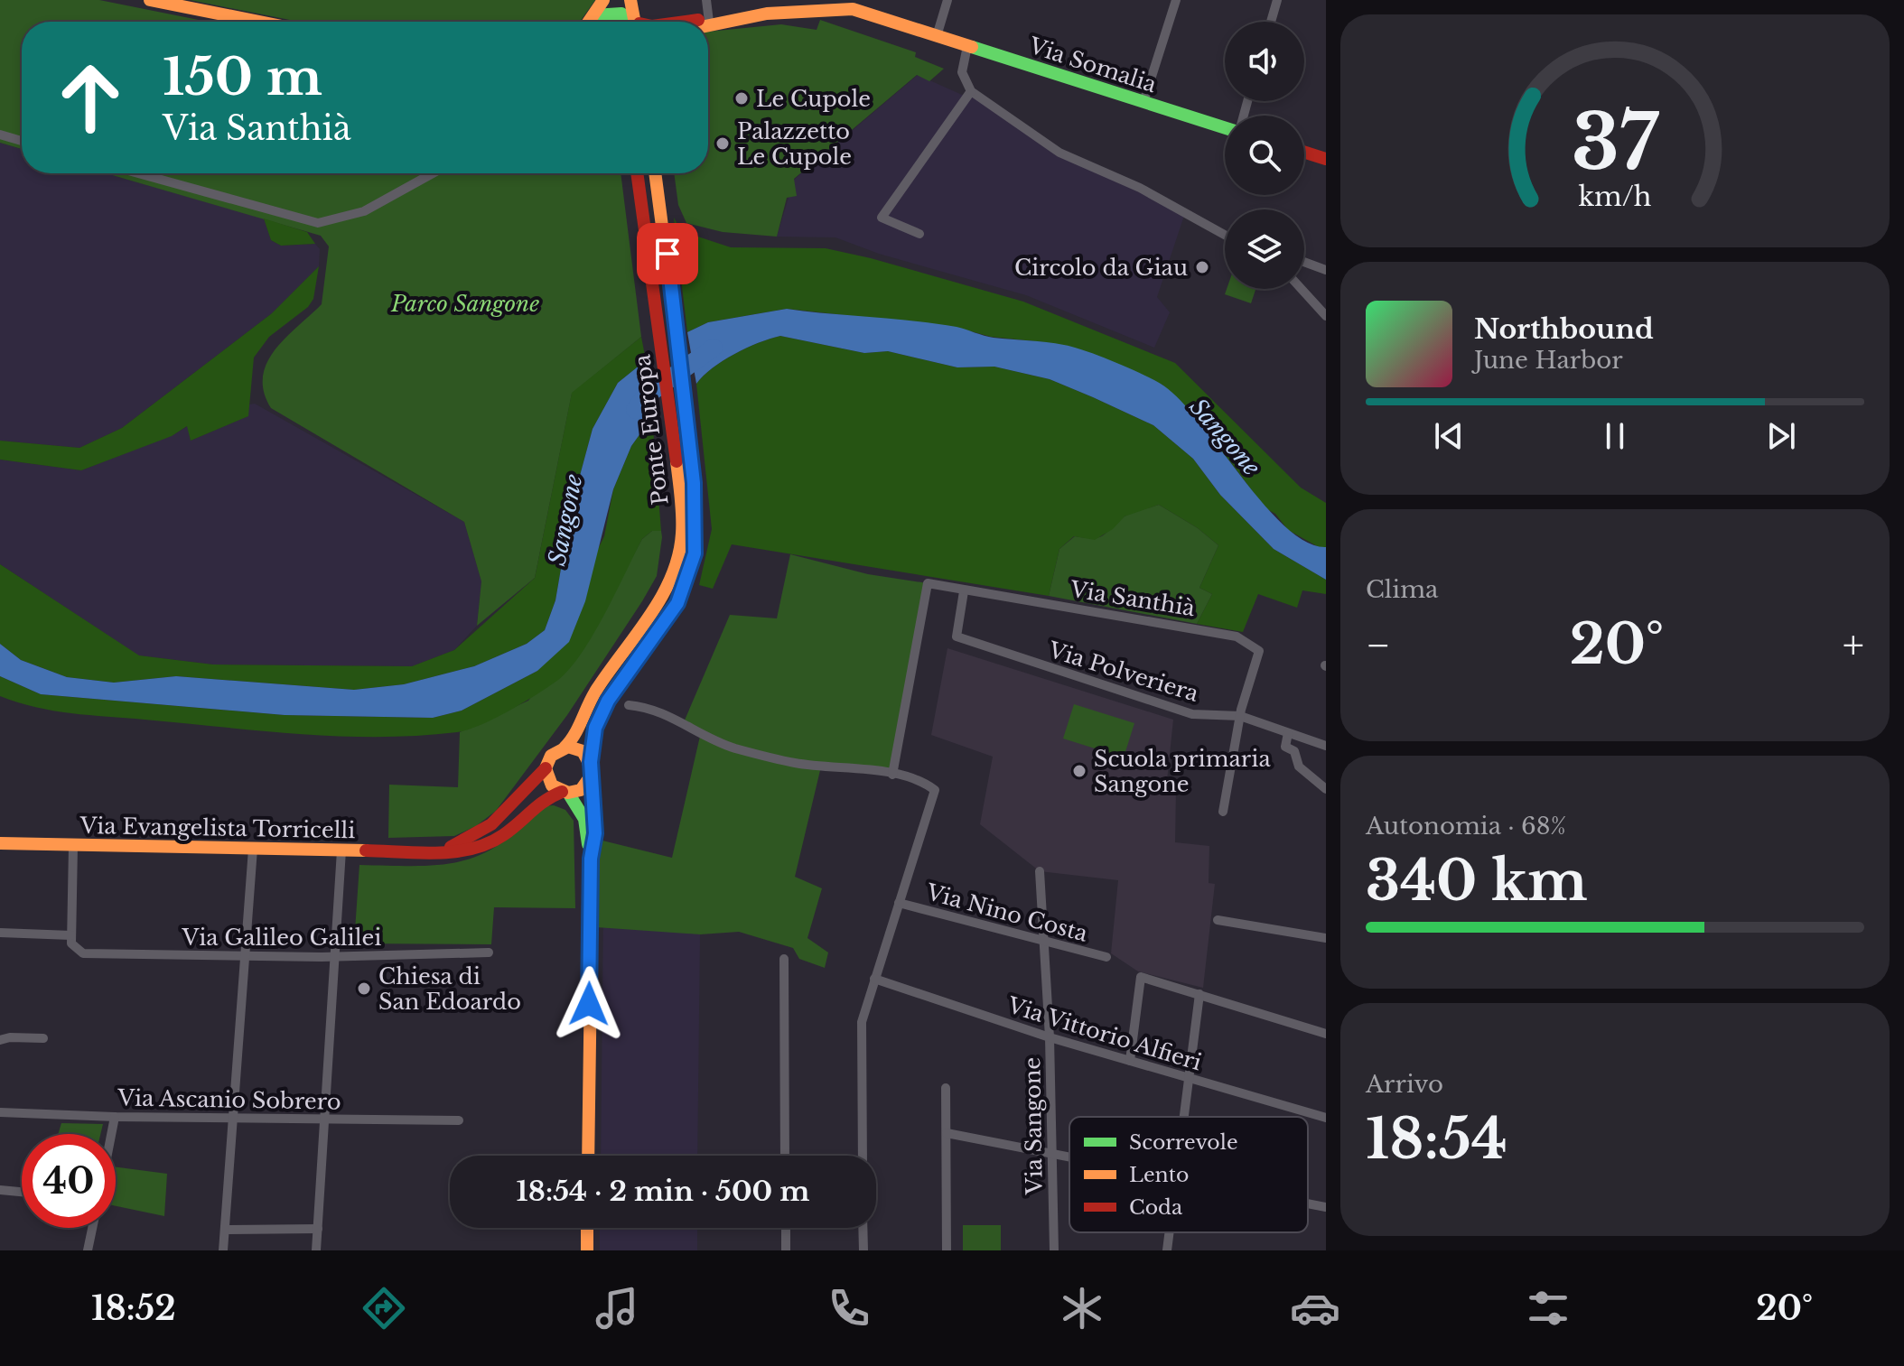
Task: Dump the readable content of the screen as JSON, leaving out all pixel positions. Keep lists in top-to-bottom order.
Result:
{
  "streets": {
    "street": [
      "Via Somalia",
      "Ponte Europa",
      "Via Santhià",
      "Via Polveriera",
      "Via Evangelista Torricelli",
      "Via Nino Costa",
      "Via Galileo Galilei",
      "Via Vittorio Alfieri",
      "Via Ascanio Sobrero",
      "Via Sangone"
    ]
  },
  "crossings": [
    ["Ponte Europa", "Via Evangelista Torricelli"],
    ["Via Santhià", "Via Polveriera"],
    ["Via Nino Costa", "Via Sangone"],
    ["Via Vittorio Alfieri", "Via Sangone"]
  ],
  "water": ["Sangone"],
  "parks": ["Parco Sangone"],
  "places": [
    "Le Cupole",
    "Palazzetto Le Cupole",
    "Circolo da Giau",
    "Scuola primaria Sangone",
    "Chiesa di San Edoardo"
  ],
  "legend": ["Scorrevole", "Lento", "Coda"],
  "page": {
    "turn": ["150 m", "Via Santhià"],
    "song": ["Northbound", "June Harbor"],
    "tile": [
      "Clima",
      ["Autonomia · 68%", "340 km"],
      ["Arrivo", "18:54"]
    ],
    "heat": ["−", "20°", "+"],
    "limit": "40",
    "trip": "18:54 · 2 min · 500 m",
    "tabs": ["18:52", "20°"],
    "gauge": ["37", "km/h"]
  }
}
